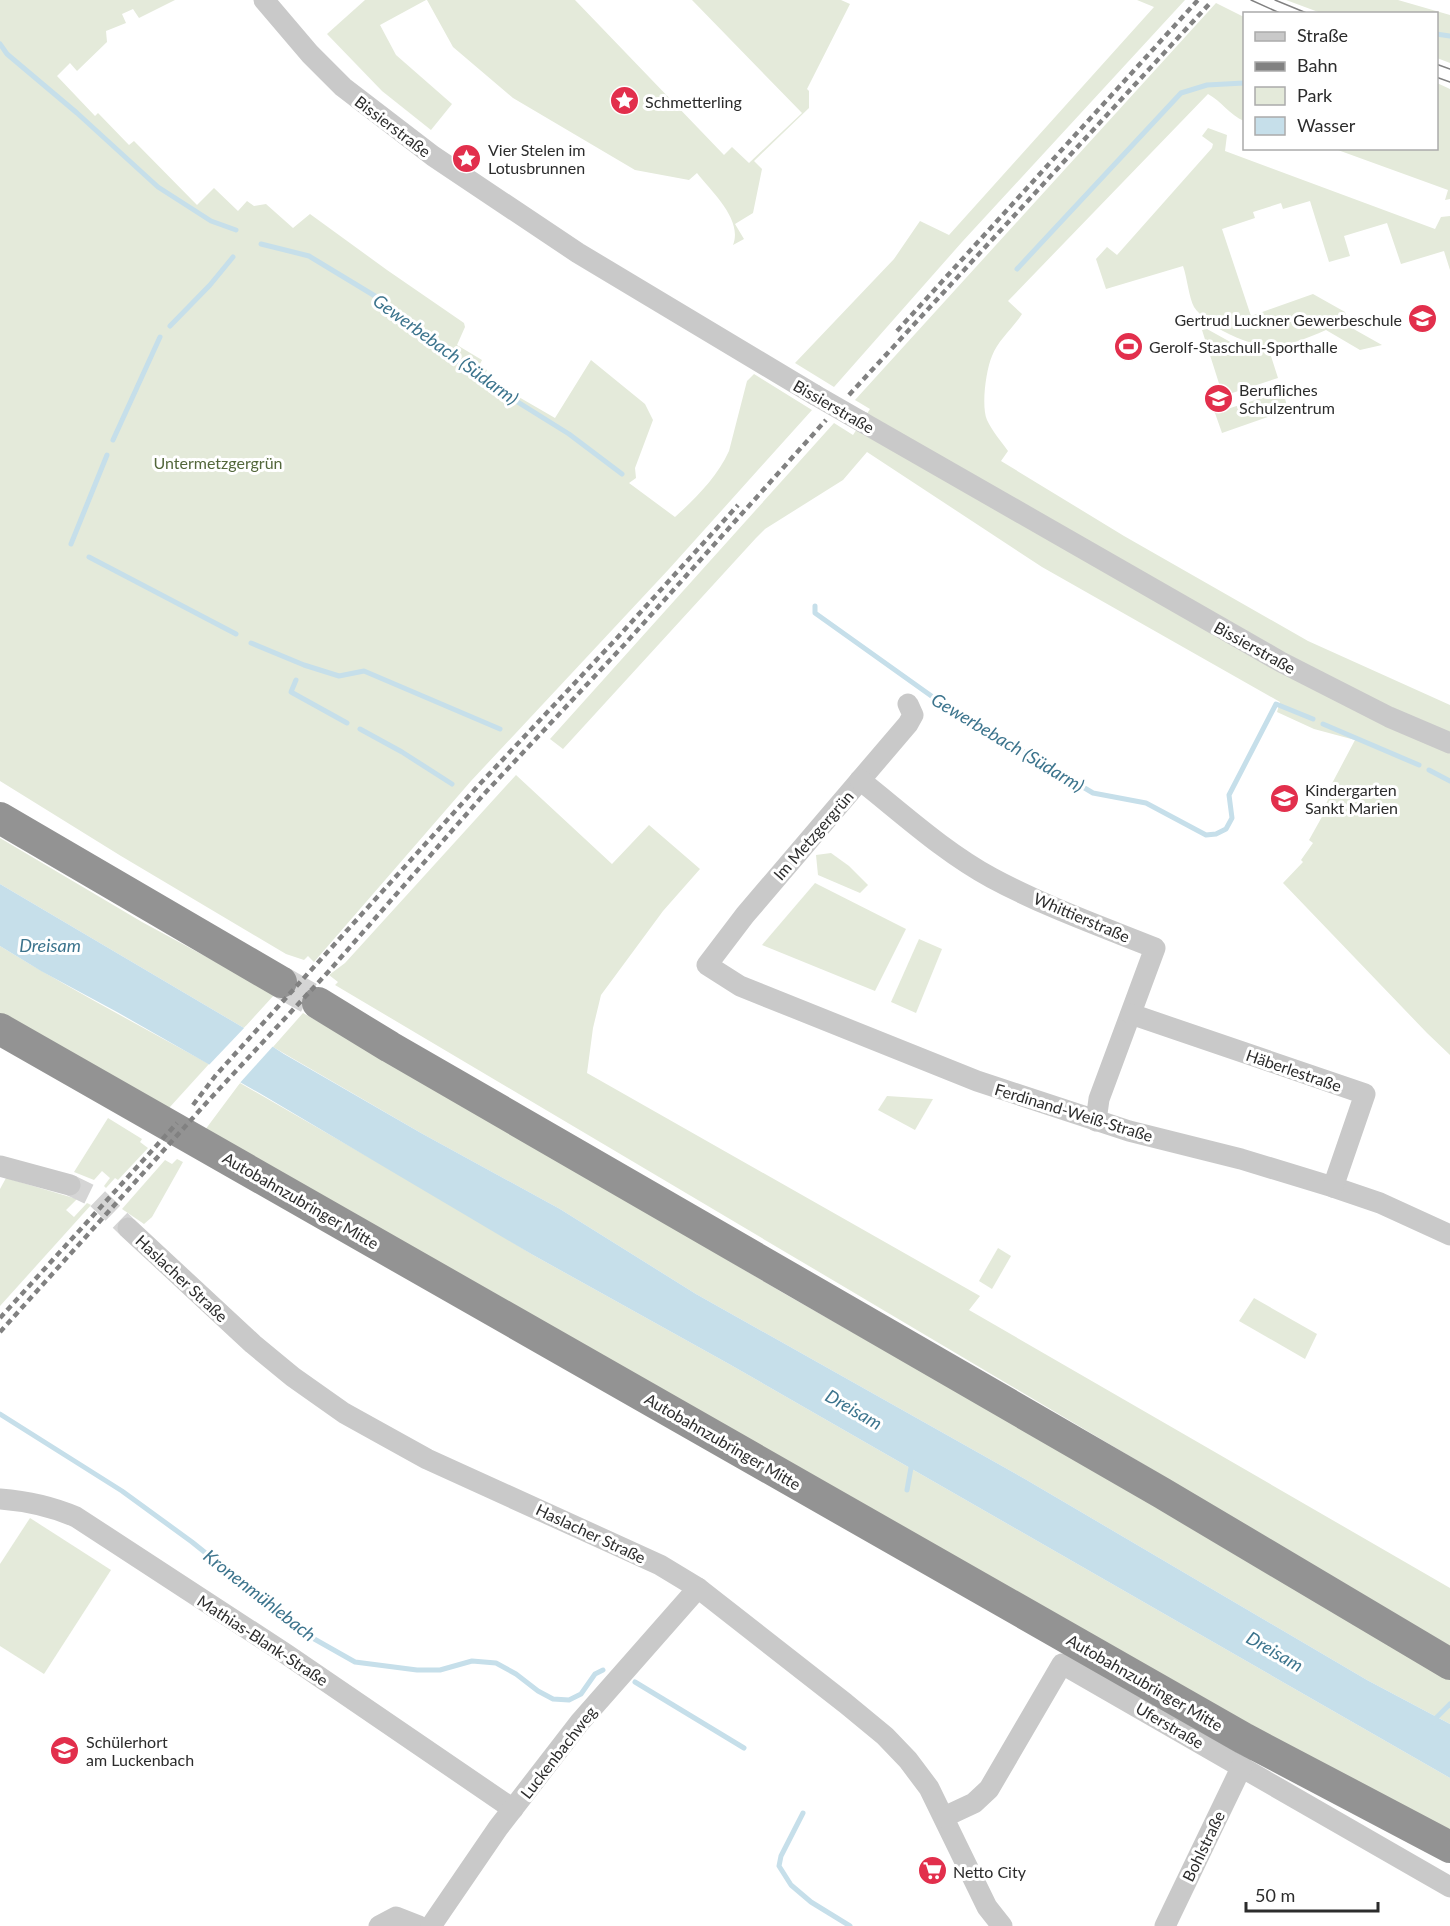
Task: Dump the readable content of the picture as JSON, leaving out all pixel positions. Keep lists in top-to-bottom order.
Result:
{
  "streets": {
    "highway": ["Autobahnzubringer Mitte"],
    "street": [
      "Bissierstraße",
      "Im Metzgergrün",
      "Whittierstraße",
      "Häberlestraße",
      "Ferdinand-Weiß-Straße",
      "Haslacher Straße",
      "Mathias-Blank-Straße",
      "Uferstraße",
      "Luckenbachweg",
      "Bohlstraße"
    ]
  },
  "crossings": [
    ["Im Metzgergrün", "Whittierstraße"],
    ["Im Metzgergrün", "Ferdinand-Weiß-Straße"],
    ["Whittierstraße", "Häberlestraße"],
    ["Whittierstraße", "Ferdinand-Weiß-Straße"],
    ["Häberlestraße", "Ferdinand-Weiß-Straße"],
    ["Haslacher Straße", "Uferstraße"],
    ["Haslacher Straße", "Luckenbachweg"],
    ["Mathias-Blank-Straße", "Luckenbachweg"],
    ["Uferstraße", "Bohlstraße"]
  ],
  "water": ["Gewerbebach (Südarm)", "Dreisam", "Kronenmühlebach"],
  "parks": ["Untermetzgergrün"],
  "places": {
    "place": ["Schmetterling", "Vier Stelen im Lotusbrunnen"],
    "school or university": [
      "Gertrud Luckner Gewerbeschule",
      "Berufliches Schulzentrum",
      "Kindergarten Sankt Marien",
      "Schülerhort am Luckenbach"
    ],
    "sports": ["Gerolf-Staschull-Sporthalle"],
    "supermarket": ["Netto City"]
  },
  "legend": [
    "Straße",
    "Bahn",
    "Park",
    "Wasser"
  ],
  "scale_bar": "50 m"
}
